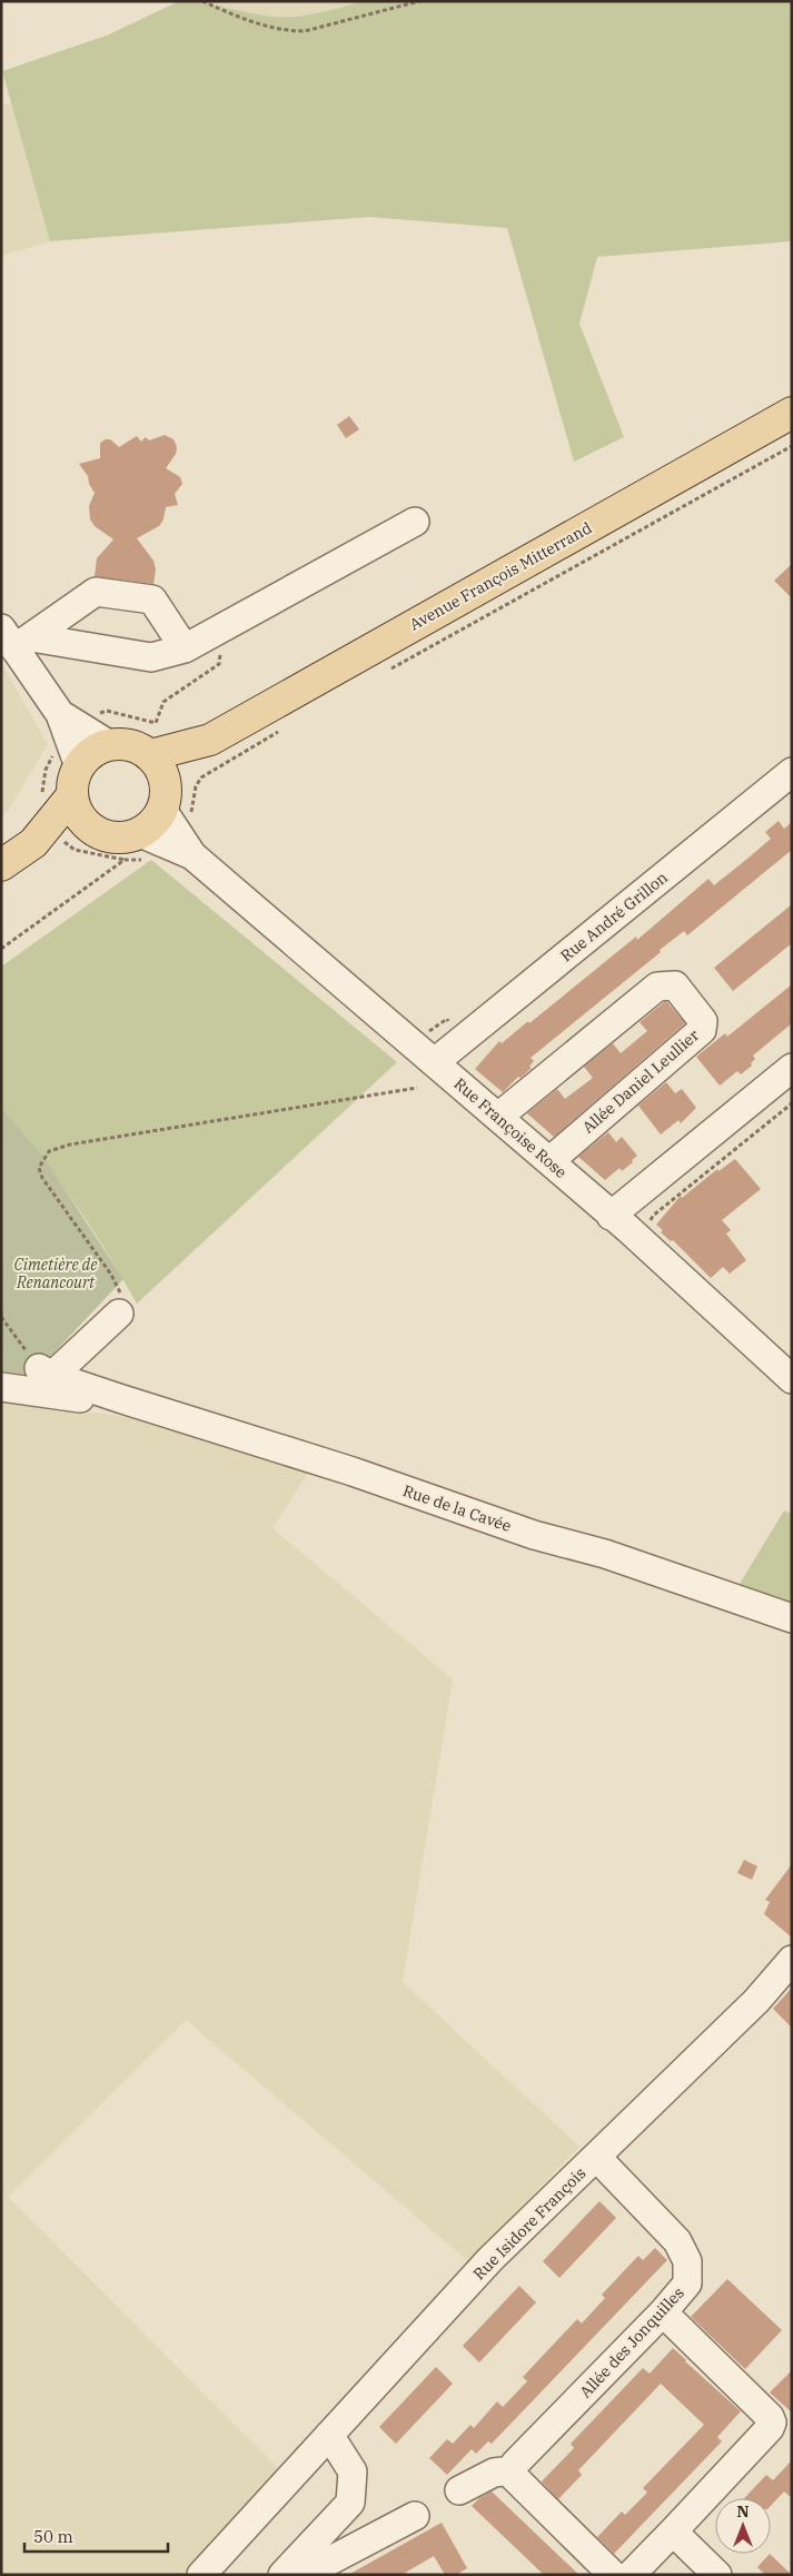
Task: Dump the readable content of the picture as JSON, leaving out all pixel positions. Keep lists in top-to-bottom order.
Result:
{
  "streets": {
    "main road": ["Avenue François Mitterrand"],
    "street": [
      "Rue André Grillon",
      "Allée Daniel Leullier",
      "Rue Françoise Rose",
      "Rue de la Cavée",
      "Rue Isidore François",
      "Allée des Jonquilles"
    ]
  },
  "crossings": [
    ["Rue André Grillon", "Rue Françoise Rose"],
    ["Allée Daniel Leullier", "Rue Françoise Rose"],
    ["Rue Isidore François", "Allée des Jonquilles"]
  ],
  "parks": ["Cimetière de Renancourt"],
  "scale_bar": "50 m",
  "north": "top"
}
